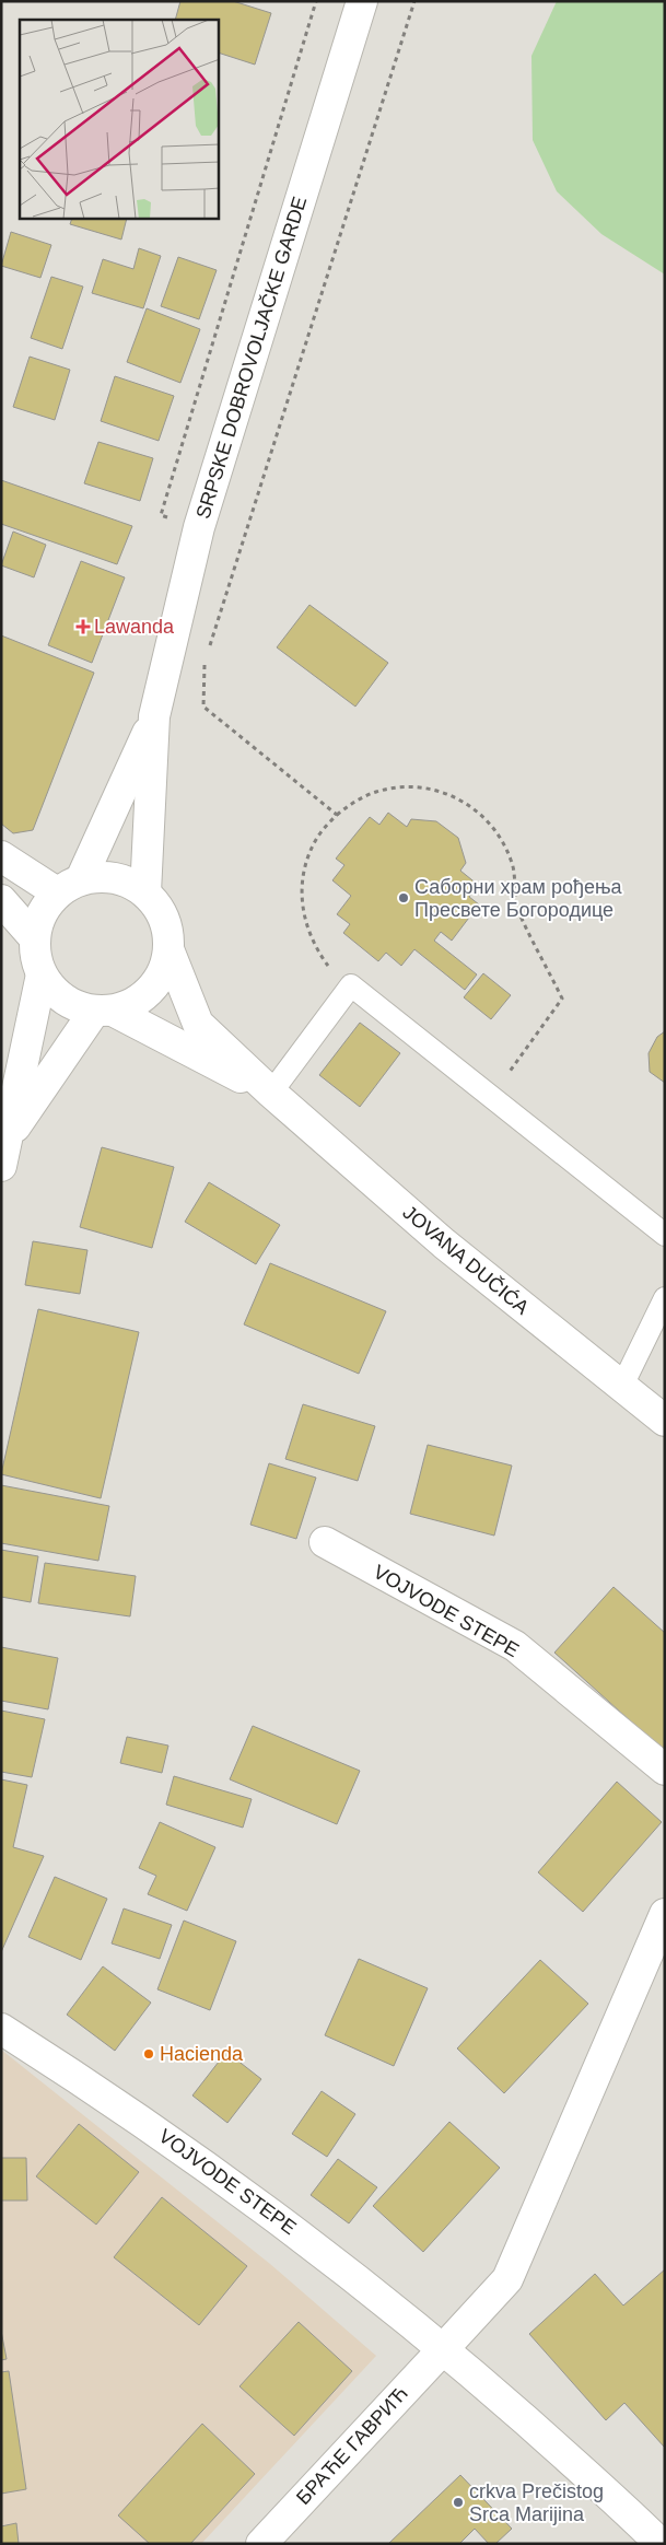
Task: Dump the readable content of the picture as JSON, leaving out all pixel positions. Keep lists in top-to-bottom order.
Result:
{
  "streets": {
    "main road": [
      "SRPSKE DOBROVOLJAČKE GARDE",
      "JOVANA DUČIĆA",
      "VOJVODE STEPE",
      "БРАЋЕ ГАВРИЋ"
    ]
  },
  "crossings": [
    ["VOJVODE STEPE", "БРАЋЕ ГАВРИЋ"]
  ],
  "places": {
    "health": ["Lawanda"],
    "other": ["Саборни храм рођења Пресвете Богородице", "Hacienda", "crkva Prečistog Srca Marijina"]
  }
}
